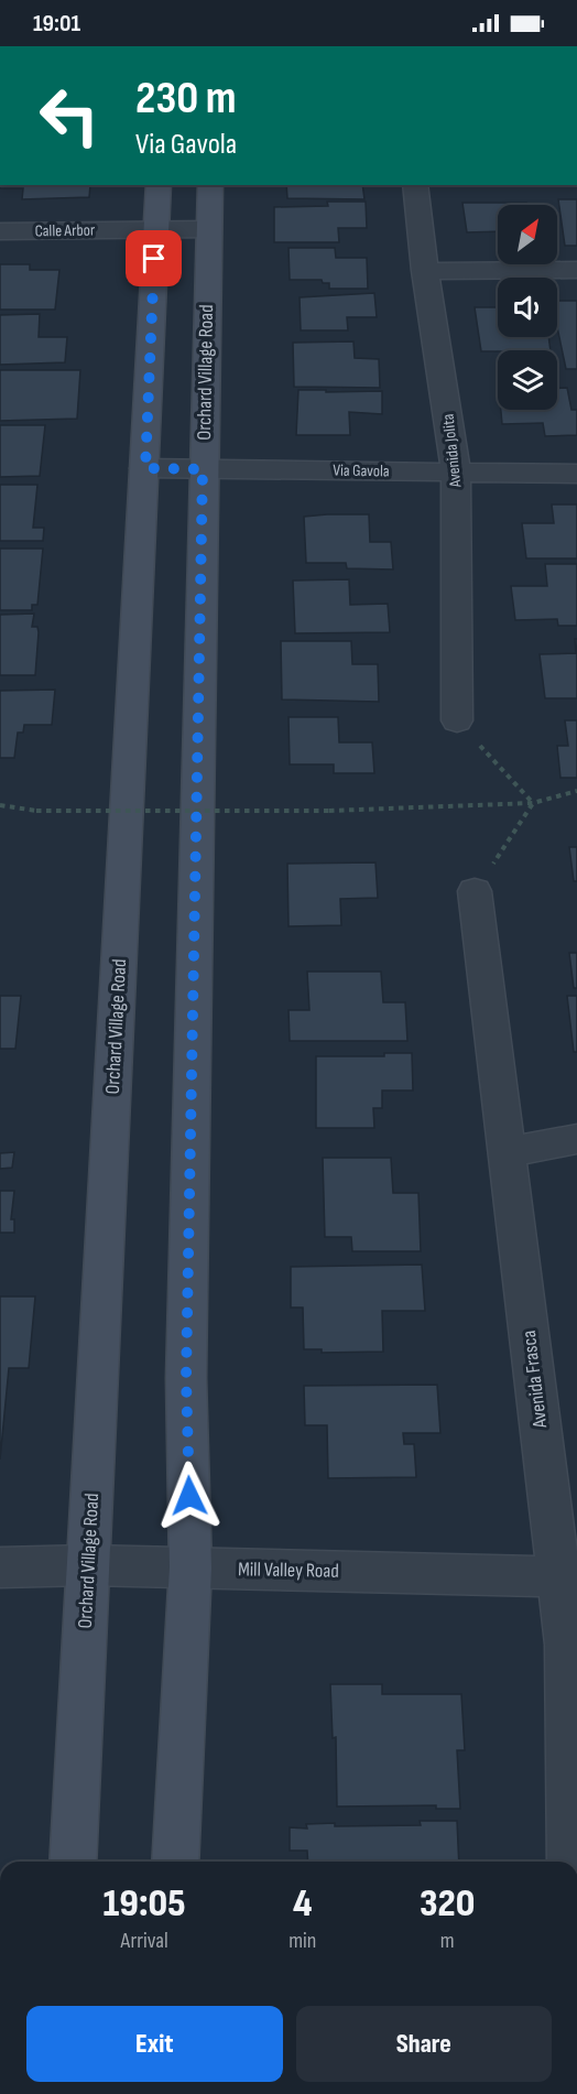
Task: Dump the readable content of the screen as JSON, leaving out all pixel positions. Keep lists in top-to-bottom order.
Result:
{
  "streets": {
    "main road": ["Orchard Village Road"],
    "street": [
      "Calle Arbor",
      "Avenida Jolita",
      "Via Gavola",
      "Avenida Frasca",
      "Mill Valley Road"
    ]
  },
  "crossings": [
    ["Calle Arbor", "Orchard Village Road"],
    ["Orchard Village Road", "Via Gavola"],
    ["Orchard Village Road", "Mill Valley Road"],
    ["Avenida Jolita", "Via Gavola"],
    ["Avenida Frasca", "Mill Valley Road"]
  ],
  "north": "top right",
  "page": {
    "status": "19:01",
    "turn": ["230 m", "Via Gavola"],
    "eta": [
      "19:05",
      "Arrival",
      "4",
      "min",
      "320",
      "m"
    ],
    "buttons": ["Exit", "Share"]
  }
}
